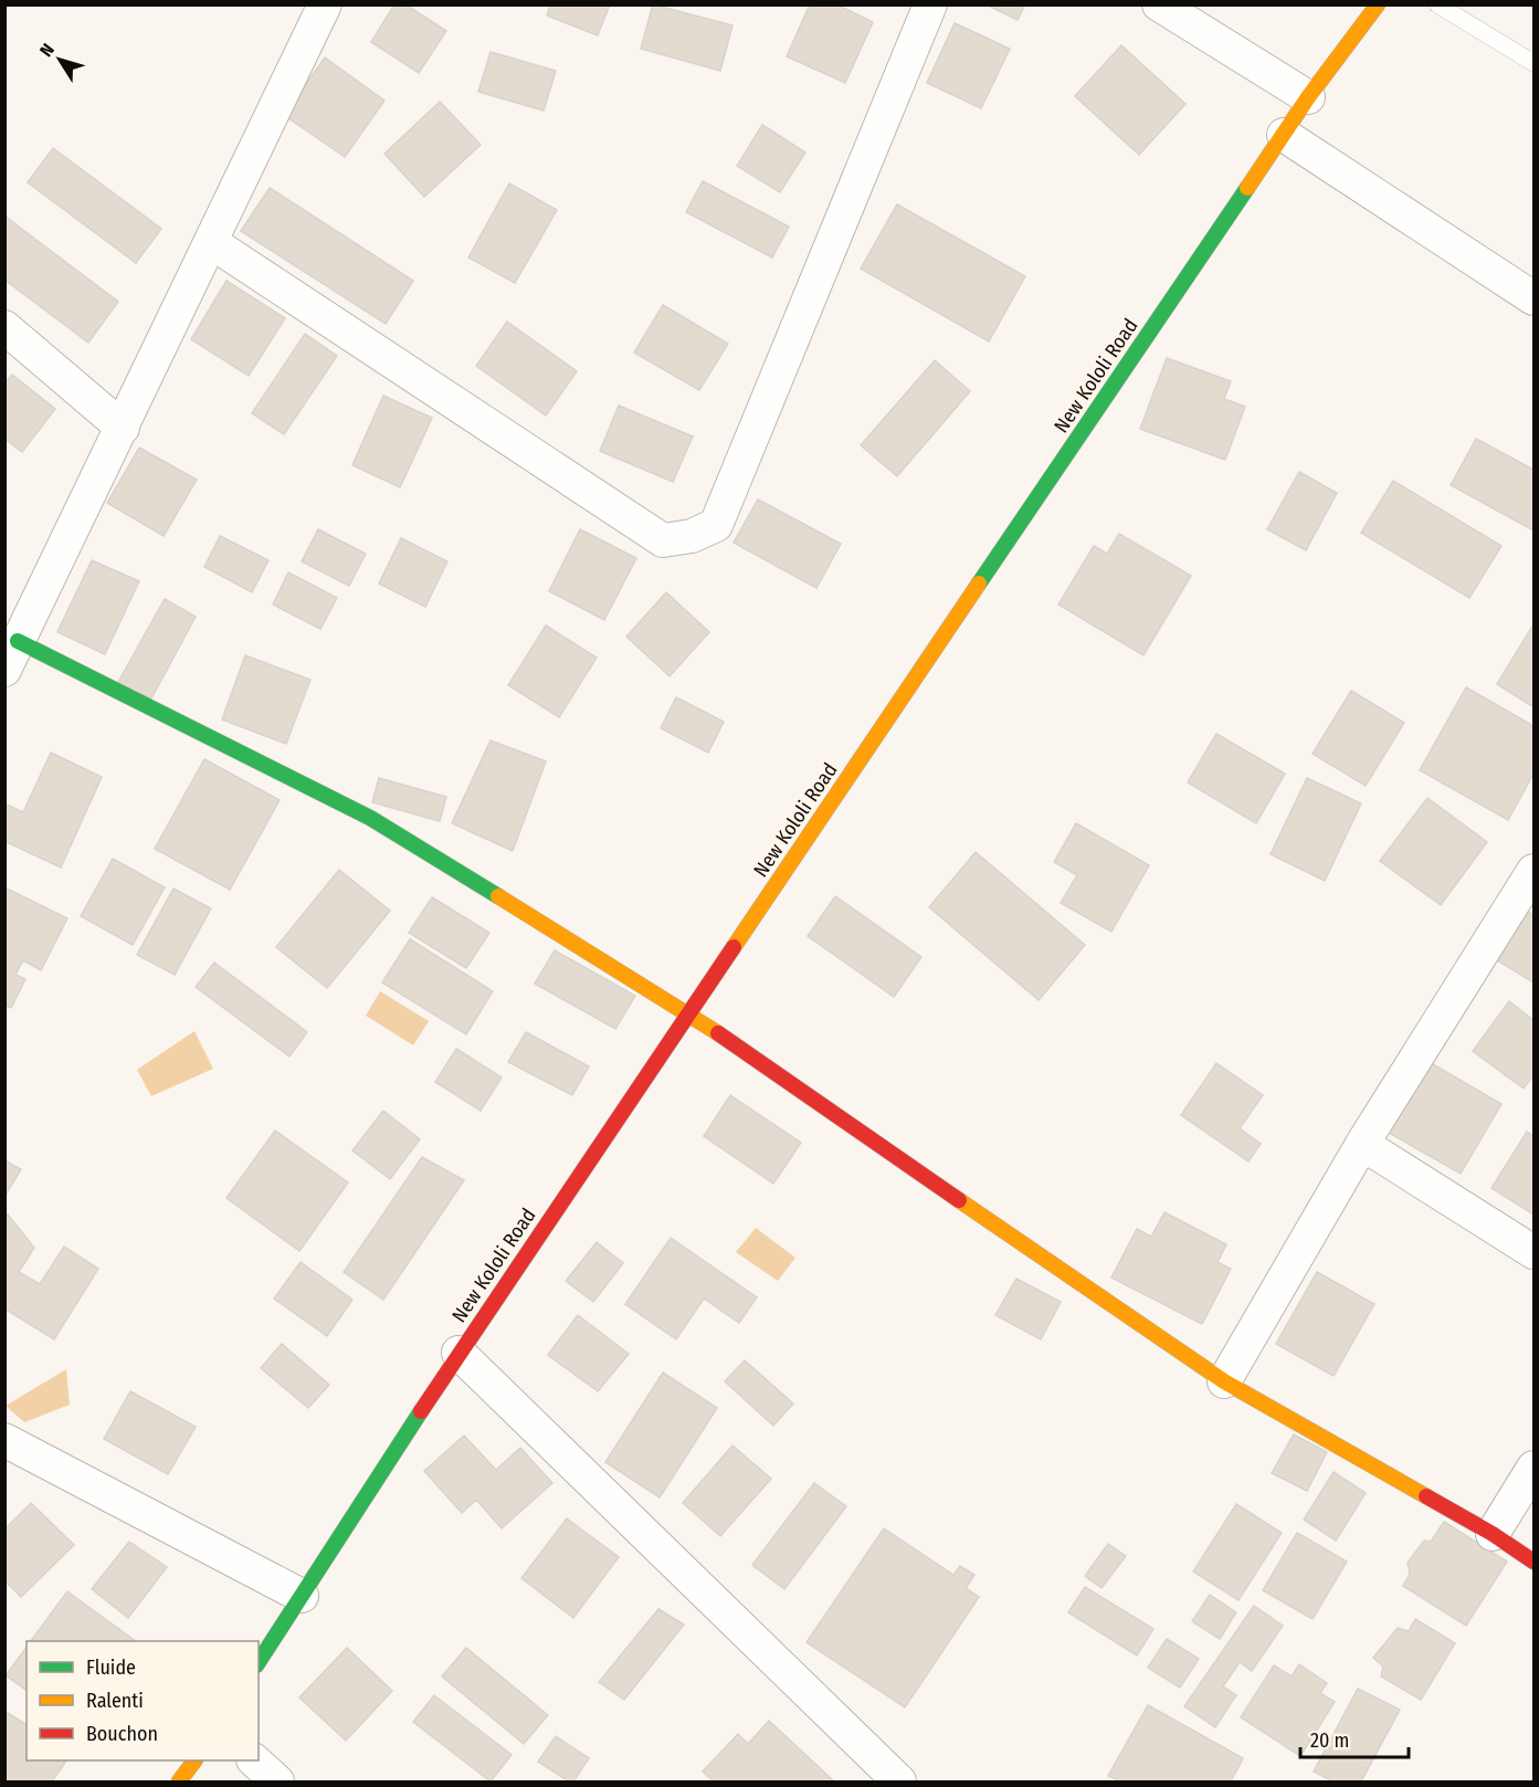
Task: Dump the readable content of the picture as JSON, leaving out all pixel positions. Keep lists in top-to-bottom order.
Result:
{
  "streets": {
    "street": ["New Kololi Road"]
  },
  "legend": ["Fluide", "Ralenti", "Bouchon"],
  "scale_bar": "20 m",
  "north": "top left"
}
